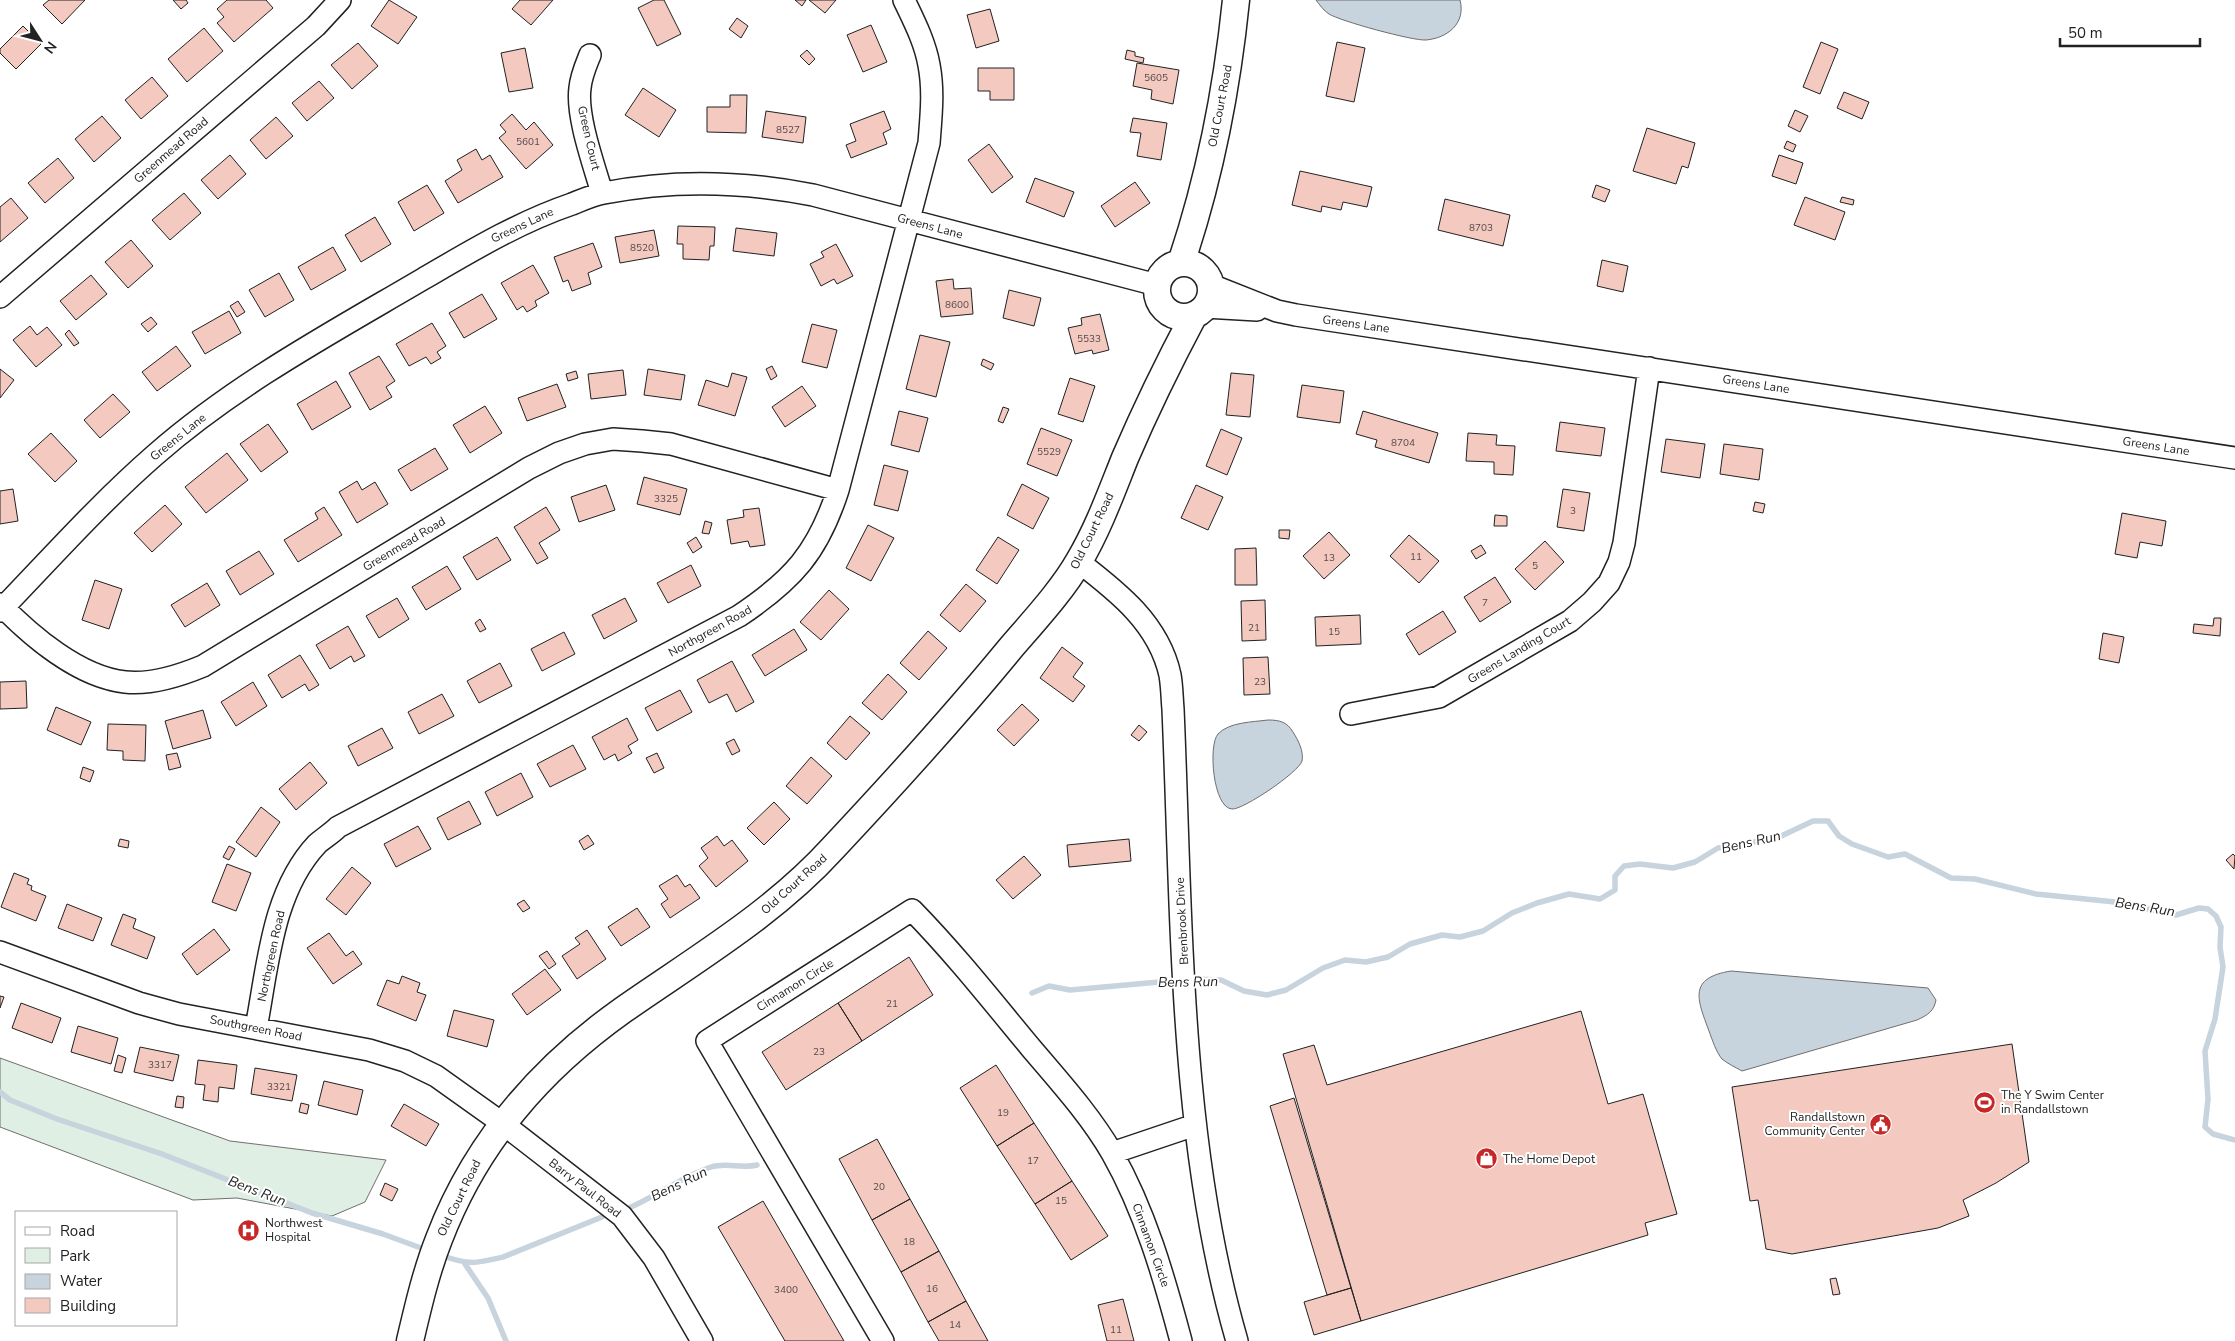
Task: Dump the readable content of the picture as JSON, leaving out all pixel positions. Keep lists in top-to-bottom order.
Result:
{
  "streets": {
    "main road": ["Old Court Road"],
    "street": [
      "Green Court",
      "Greenmead Road",
      "Greens Lane",
      "Northgreen Road",
      "Greens Landing Court",
      "Brenbrook Drive",
      "Cinnamon Circle",
      "Southgreen Road",
      "Barry Paul Road"
    ]
  },
  "crossings": [
    ["Old Court Road", "Greens Lane"],
    ["Old Court Road", "Brenbrook Drive"],
    ["Old Court Road", "Southgreen Road"],
    ["Old Court Road", "Barry Paul Road"],
    ["Green Court", "Greens Lane"],
    ["Greenmead Road", "Greens Lane"],
    ["Greenmead Road", "Northgreen Road"],
    ["Greens Lane", "Northgreen Road"],
    ["Greens Lane", "Greens Landing Court"],
    ["Northgreen Road", "Southgreen Road"],
    ["Southgreen Road", "Barry Paul Road"]
  ],
  "water": ["Bens Run"],
  "places": {
    "sports": ["The Y Swim Center in Randallstown"],
    "public building": ["Randallstown Community Center"],
    "shop": ["The Home Depot"],
    "hospital": ["Northwest Hospital"]
  },
  "house_numbers": [
    "5605",
    "8527",
    "5601",
    "8703",
    "8520",
    "8600",
    "5533",
    "8704",
    "5529",
    "3325",
    "3",
    "11",
    "13",
    "5",
    "7",
    "21",
    "15",
    "23",
    "21",
    "23",
    "3317",
    "3321",
    "19",
    "17",
    "20",
    "15",
    "18",
    "16",
    "3400",
    "14",
    "11"
  ],
  "legend": [
    "Road",
    "Park",
    "Water",
    "Building"
  ],
  "scale_bar": "50 m",
  "north": "bottom right"
}
